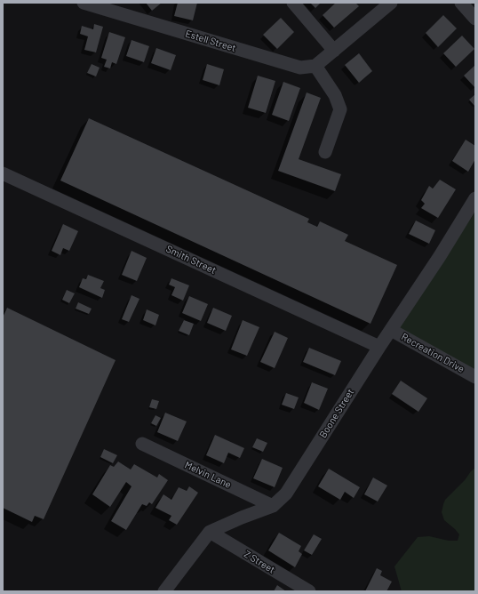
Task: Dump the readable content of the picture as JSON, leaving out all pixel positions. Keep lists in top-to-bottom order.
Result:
{
  "streets": {
    "street": [
      "Estell Street",
      "Smith Street",
      "Recreation Drive",
      "Boone Street",
      "Melvin Lane",
      "Z Street"
    ]
  },
  "crossings": [
    ["Smith Street", "Boone Street"],
    ["Recreation Drive", "Boone Street"],
    ["Boone Street", "Melvin Lane"],
    ["Boone Street", "Z Street"]
  ]
}
